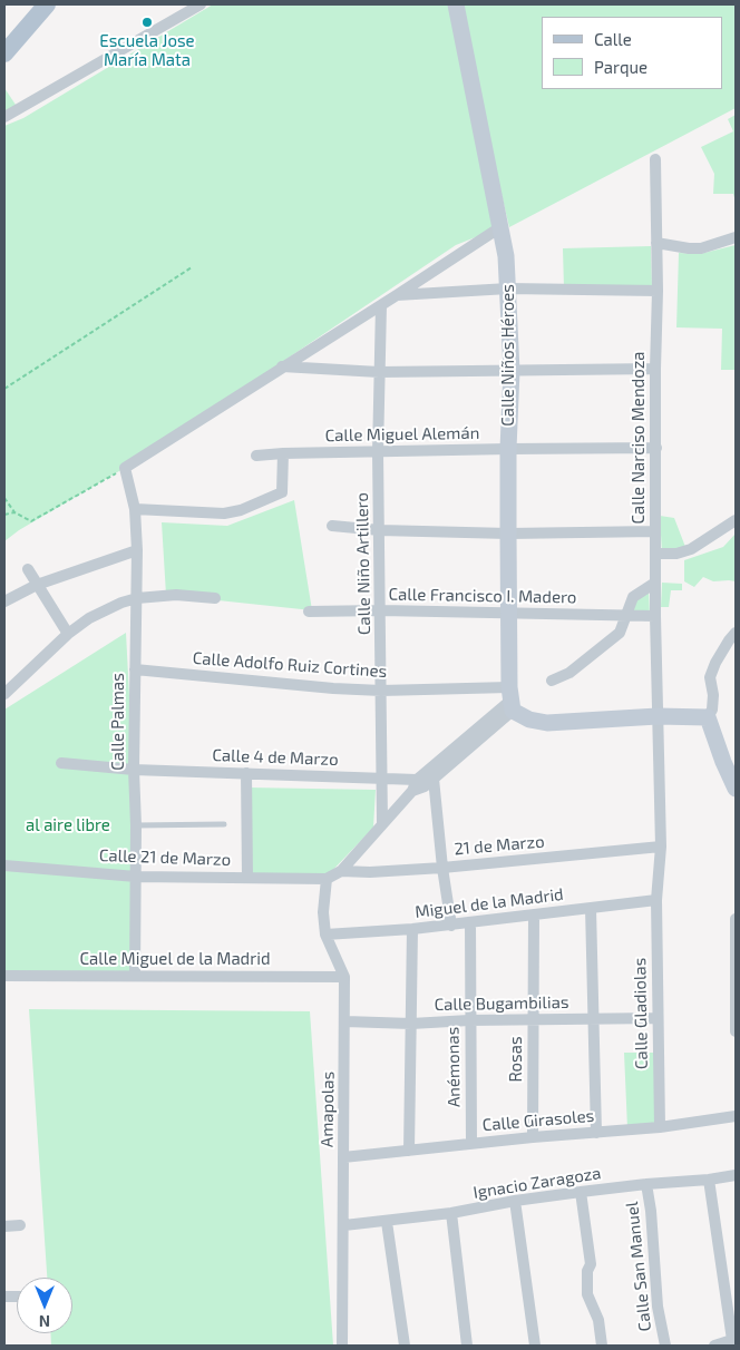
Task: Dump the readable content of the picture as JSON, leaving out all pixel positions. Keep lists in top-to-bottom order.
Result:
{
  "streets": {
    "street": [
      "Calle Niños Héroes",
      "Calle Miguel Alemán",
      "Calle Narciso Mendoza",
      "Calle Niño Artillero",
      "Calle Francisco I. Madero",
      "Calle Adolfo Ruiz Cortines",
      "Calle Palmas",
      "Calle 4 de Marzo",
      "21 de Marzo",
      "Calle 21 de Marzo",
      "Miguel de la Madrid",
      "Calle Miguel de la Madrid",
      "Calle Bugambilias",
      "Calle Gladiolas",
      "Rosas",
      "Anémonas",
      "Amapolas",
      "Calle Girasoles",
      "Ignacio Zaragoza",
      "Calle San Manuel"
    ]
  },
  "crossings": [
    ["Calle Niños Héroes", "Calle Miguel Alemán"],
    ["Calle Niños Héroes", "Calle Francisco I. Madero"],
    ["Calle Niños Héroes", "Calle Adolfo Ruiz Cortines"],
    ["Calle Miguel Alemán", "Calle Narciso Mendoza"],
    ["Calle Miguel Alemán", "Calle Niño Artillero"],
    ["Calle Narciso Mendoza", "Calle Francisco I. Madero"],
    ["Calle Narciso Mendoza", "21 de Marzo"],
    ["Calle Narciso Mendoza", "Calle Gladiolas"],
    ["Calle Niño Artillero", "Calle Francisco I. Madero"],
    ["Calle Niño Artillero", "Calle Adolfo Ruiz Cortines"],
    ["Calle Niño Artillero", "Calle 4 de Marzo"],
    ["Calle Adolfo Ruiz Cortines", "Calle Palmas"],
    ["Calle Palmas", "Calle 4 de Marzo"],
    ["Calle Palmas", "Calle 21 de Marzo"],
    ["Calle Palmas", "Calle Miguel de la Madrid"],
    ["21 de Marzo", "Calle Gladiolas"],
    ["Calle 21 de Marzo", "Amapolas"],
    ["Miguel de la Madrid", "Calle Gladiolas"],
    ["Miguel de la Madrid", "Rosas"],
    ["Miguel de la Madrid", "Anémonas"],
    ["Miguel de la Madrid", "Amapolas"],
    ["Calle Miguel de la Madrid", "Amapolas"],
    ["Calle Bugambilias", "Calle Gladiolas"],
    ["Calle Bugambilias", "Rosas"],
    ["Calle Bugambilias", "Anémonas"],
    ["Calle Bugambilias", "Amapolas"],
    ["Calle Gladiolas", "Calle Girasoles"],
    ["Rosas", "Calle Girasoles"],
    ["Anémonas", "Calle Girasoles"],
    ["Amapolas", "Calle Girasoles"],
    ["Amapolas", "Ignacio Zaragoza"],
    ["Ignacio Zaragoza", "Calle San Manuel"]
  ],
  "parks": ["al aire libre"],
  "places": ["Escuela Jose María Mata"],
  "legend": ["Calle", "Parque"],
  "north": "bottom"
}
